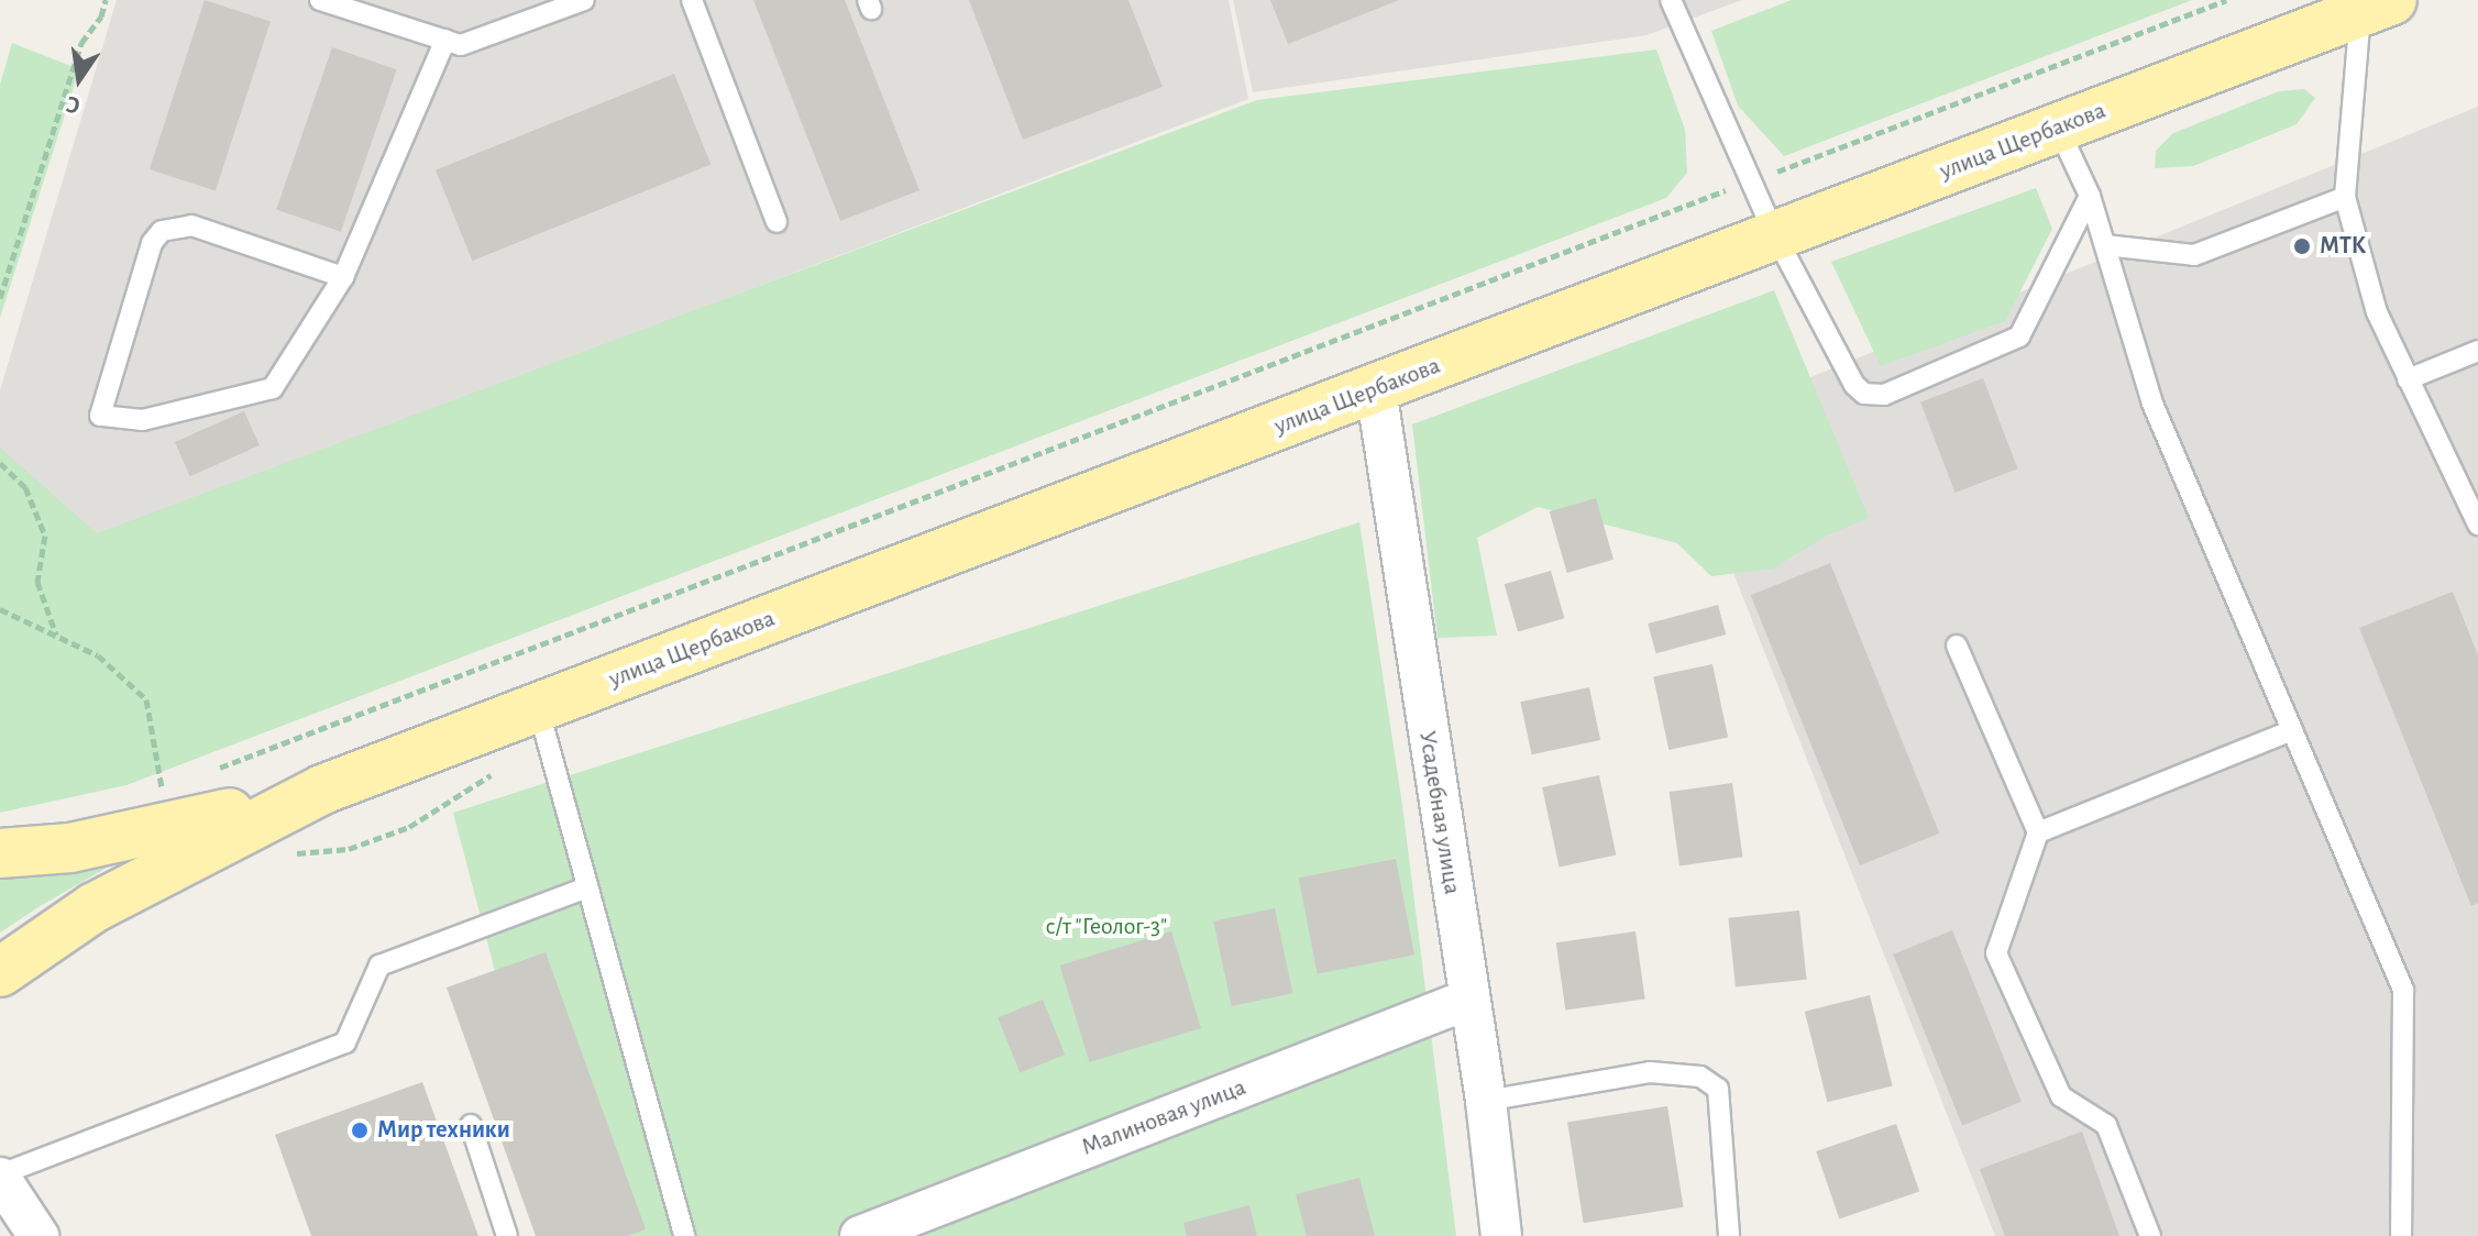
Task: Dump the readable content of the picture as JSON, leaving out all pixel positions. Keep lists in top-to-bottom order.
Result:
{
  "streets": {
    "main road": ["улица Щербакова"],
    "street": ["Усадебная улица", "Малиновая улица"]
  },
  "crossings": [
    ["улица Щербакова", "Усадебная улица"],
    ["Усадебная улица", "Малиновая улица"]
  ],
  "parks": ["с/т \"Геолог-3\""],
  "places": ["МТК", "Мир техники"],
  "north": "bottom"
}
